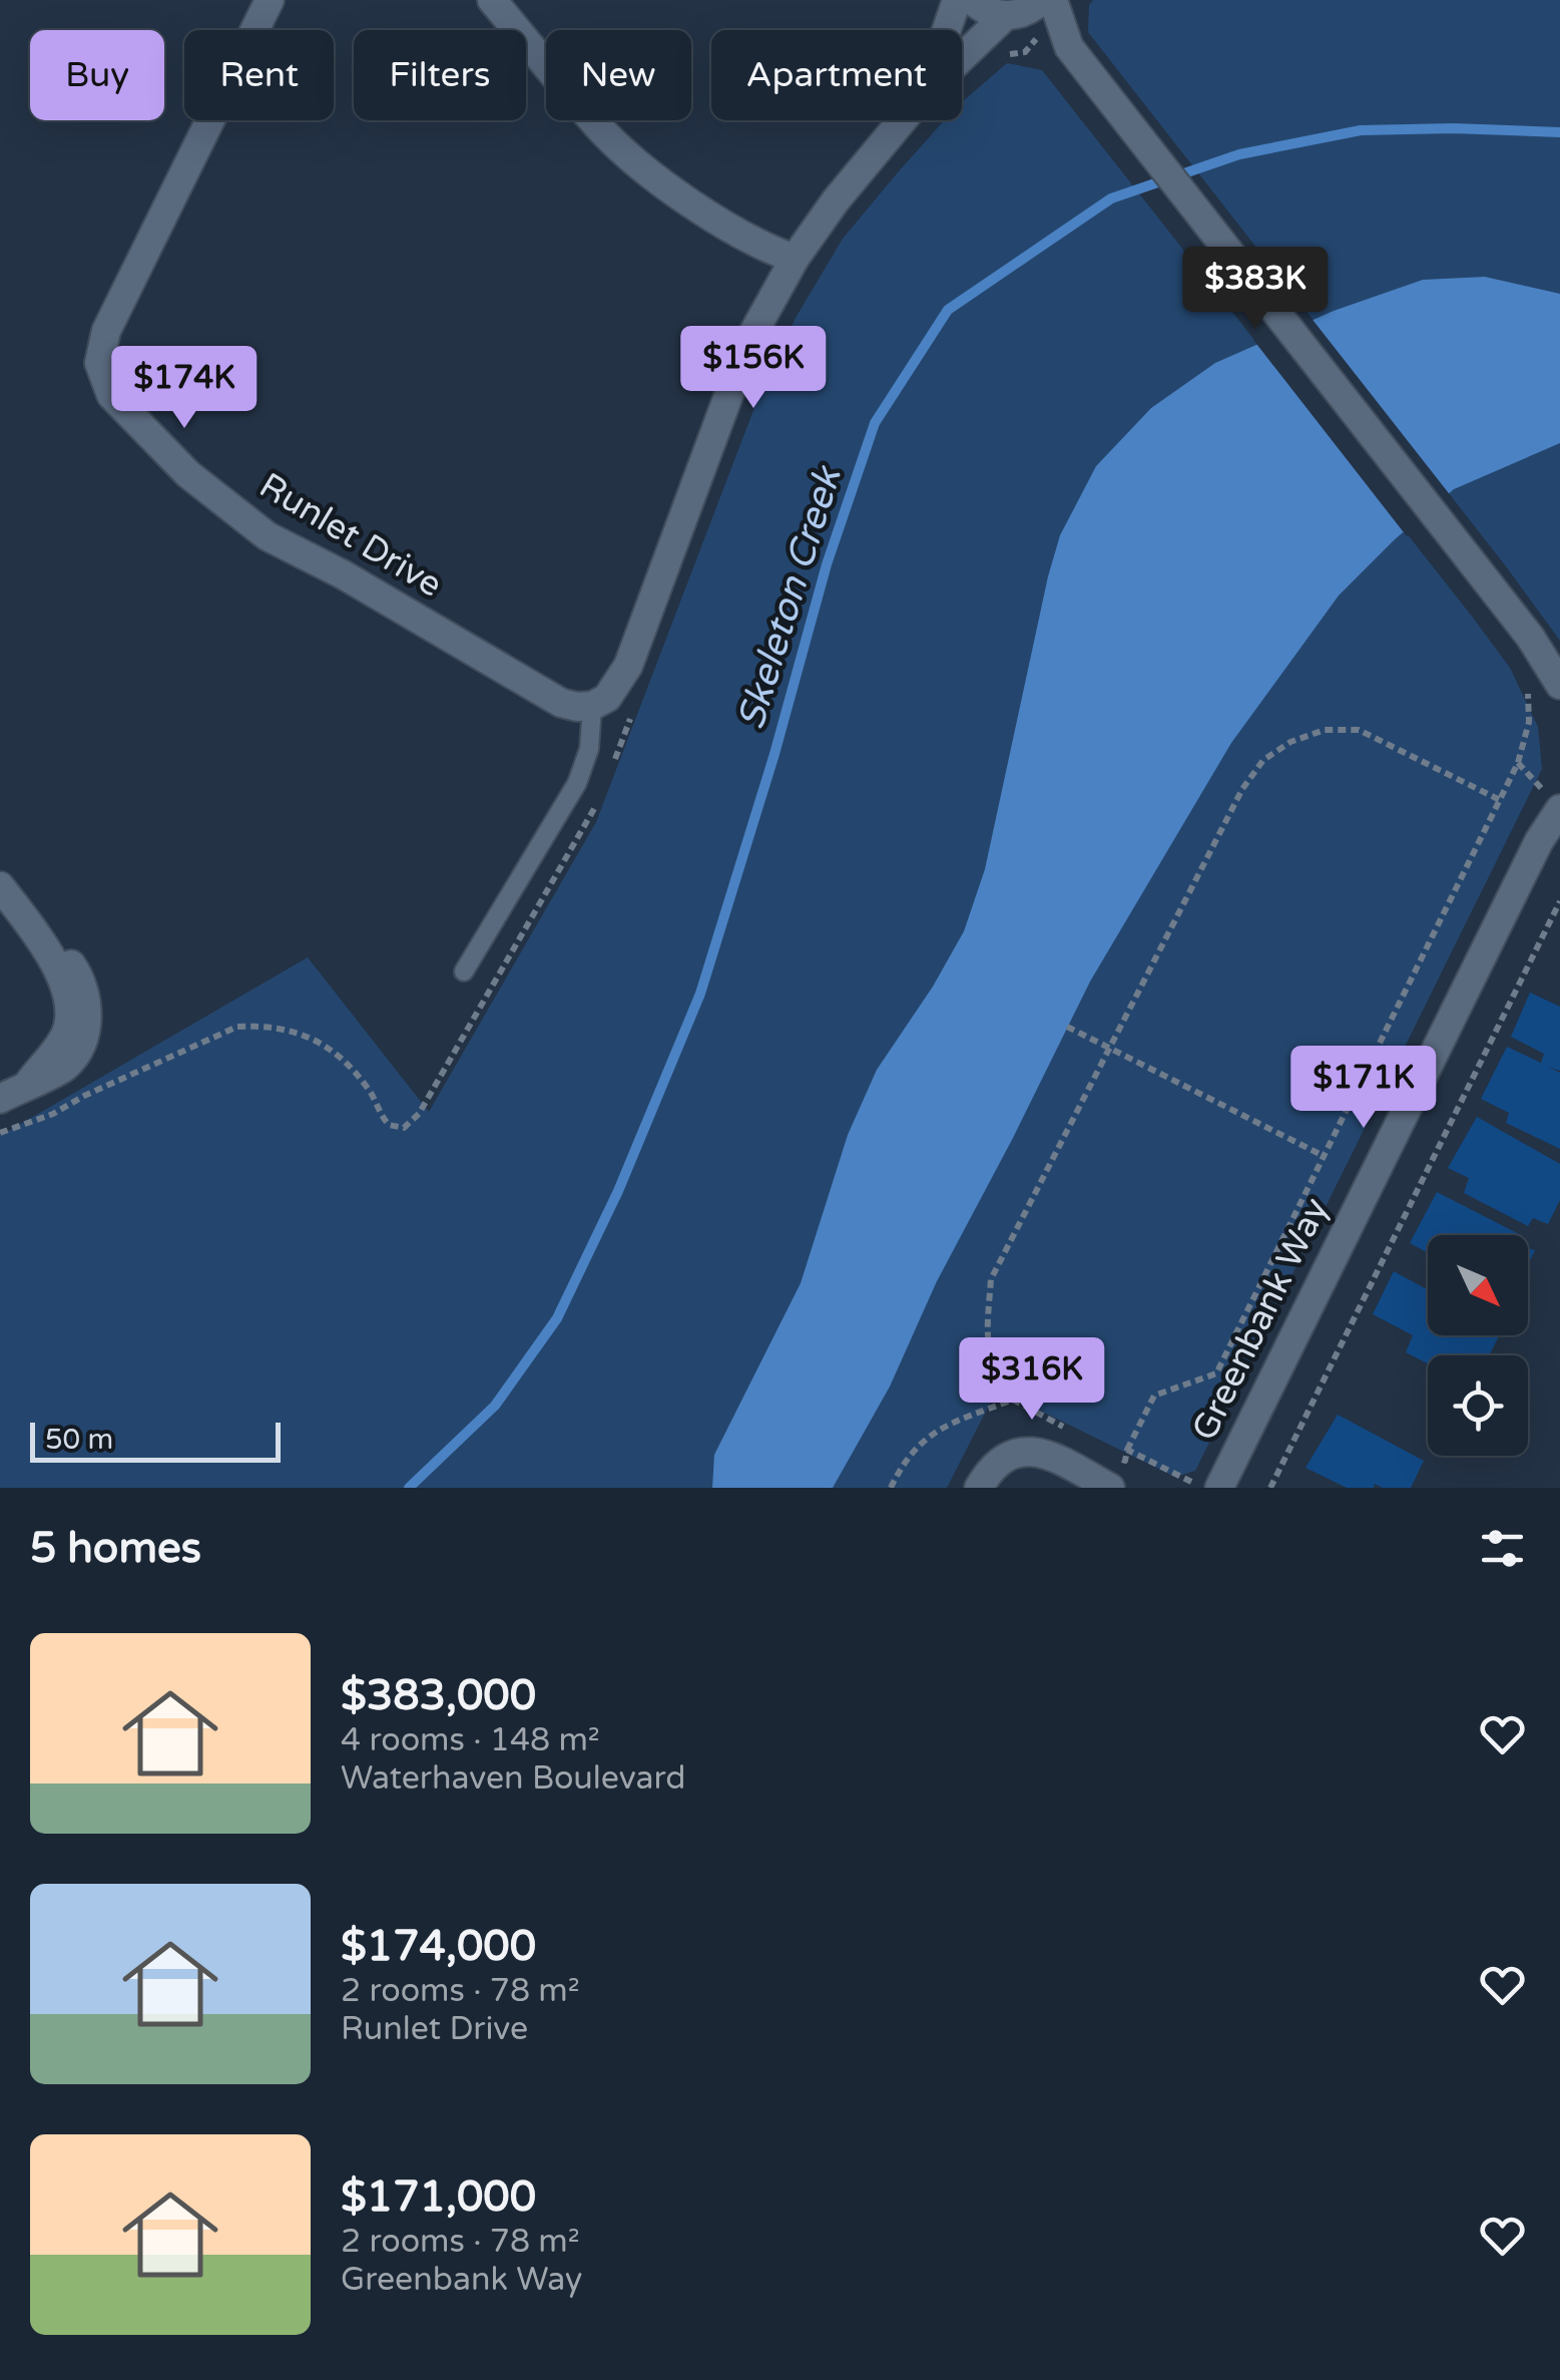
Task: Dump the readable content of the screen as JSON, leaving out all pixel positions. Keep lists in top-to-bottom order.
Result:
{
  "streets": {
    "street": ["Runlet Drive", "Greenbank Way"]
  },
  "water": ["Skeleton Creek"],
  "scale_bar": "50 m",
  "north": "bottom right",
  "page": {
    "chip": [
      "Buy",
      "Rent",
      "Filters",
      "New",
      "Apartment"
    ],
    "price": [
      "$383K",
      "$156K",
      "$174K",
      "$171K",
      "$316K"
    ],
    "scale": "50 m",
    "heading": "5 homes",
    "list": [
      {
        "name": "$383,000",
        "note": "4 rooms · 148 m² · Waterhaven Boulevard"
      },
      {
        "name": "$174,000",
        "note": "2 rooms · 78 m² · Runlet Drive"
      },
      {
        "name": "$171,000",
        "note": "2 rooms · 78 m² · Greenbank Way"
      }
    ]
  }
}
